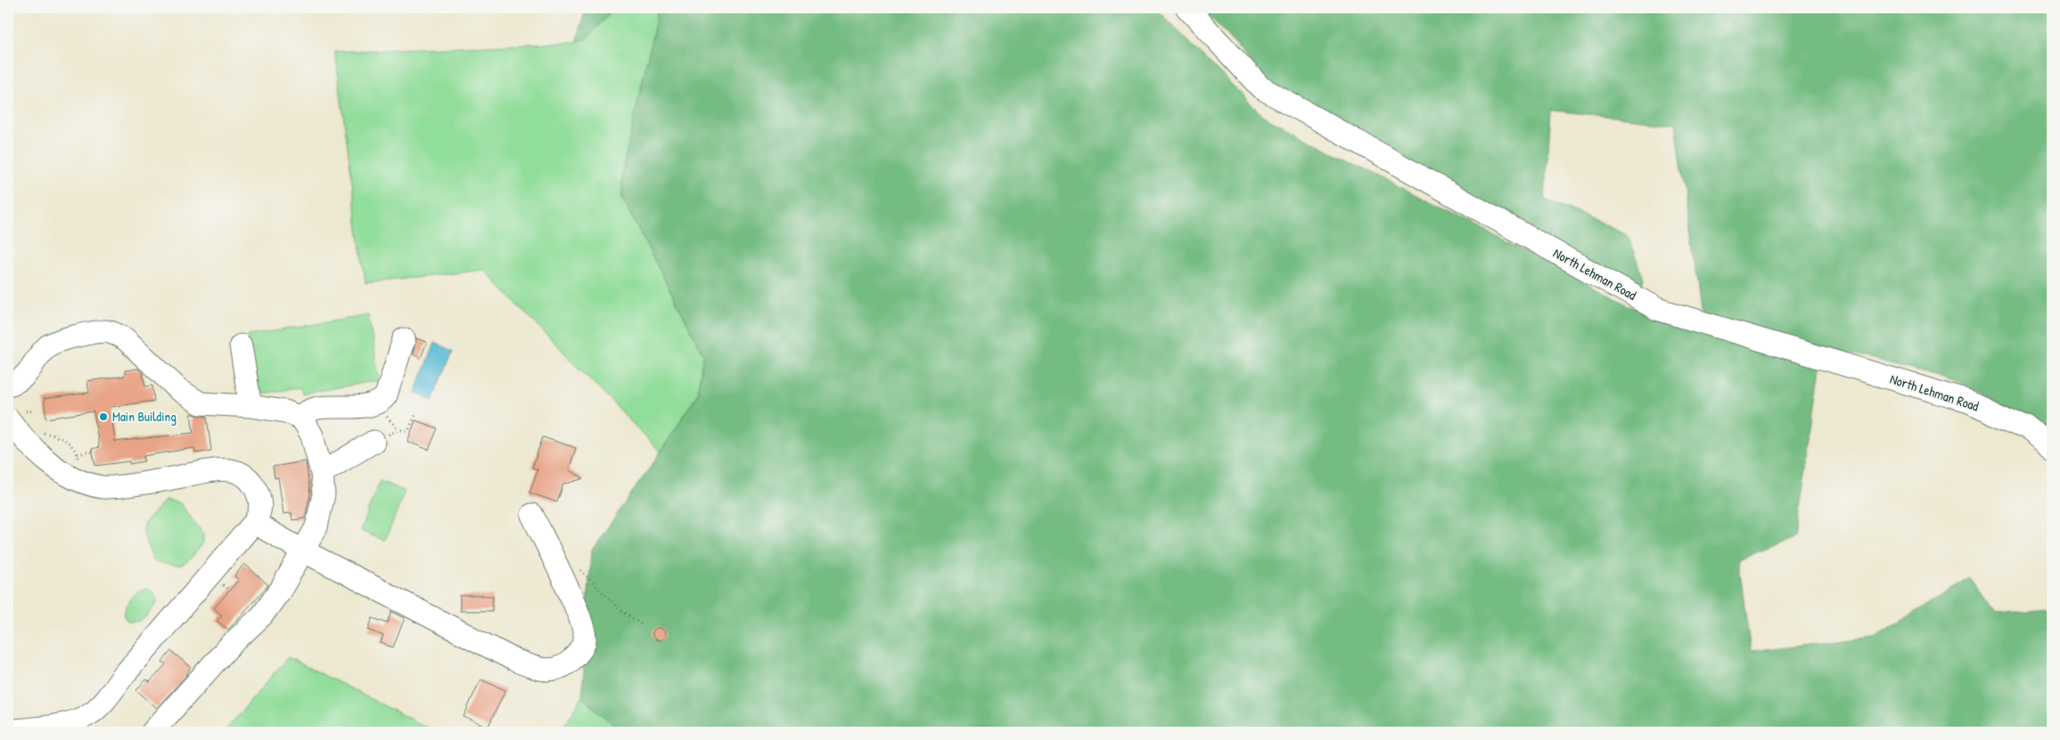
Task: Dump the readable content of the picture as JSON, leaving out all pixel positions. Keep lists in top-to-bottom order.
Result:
{
  "streets": {
    "street": ["North Lehman Road"]
  },
  "places": ["Main Building"]
}
